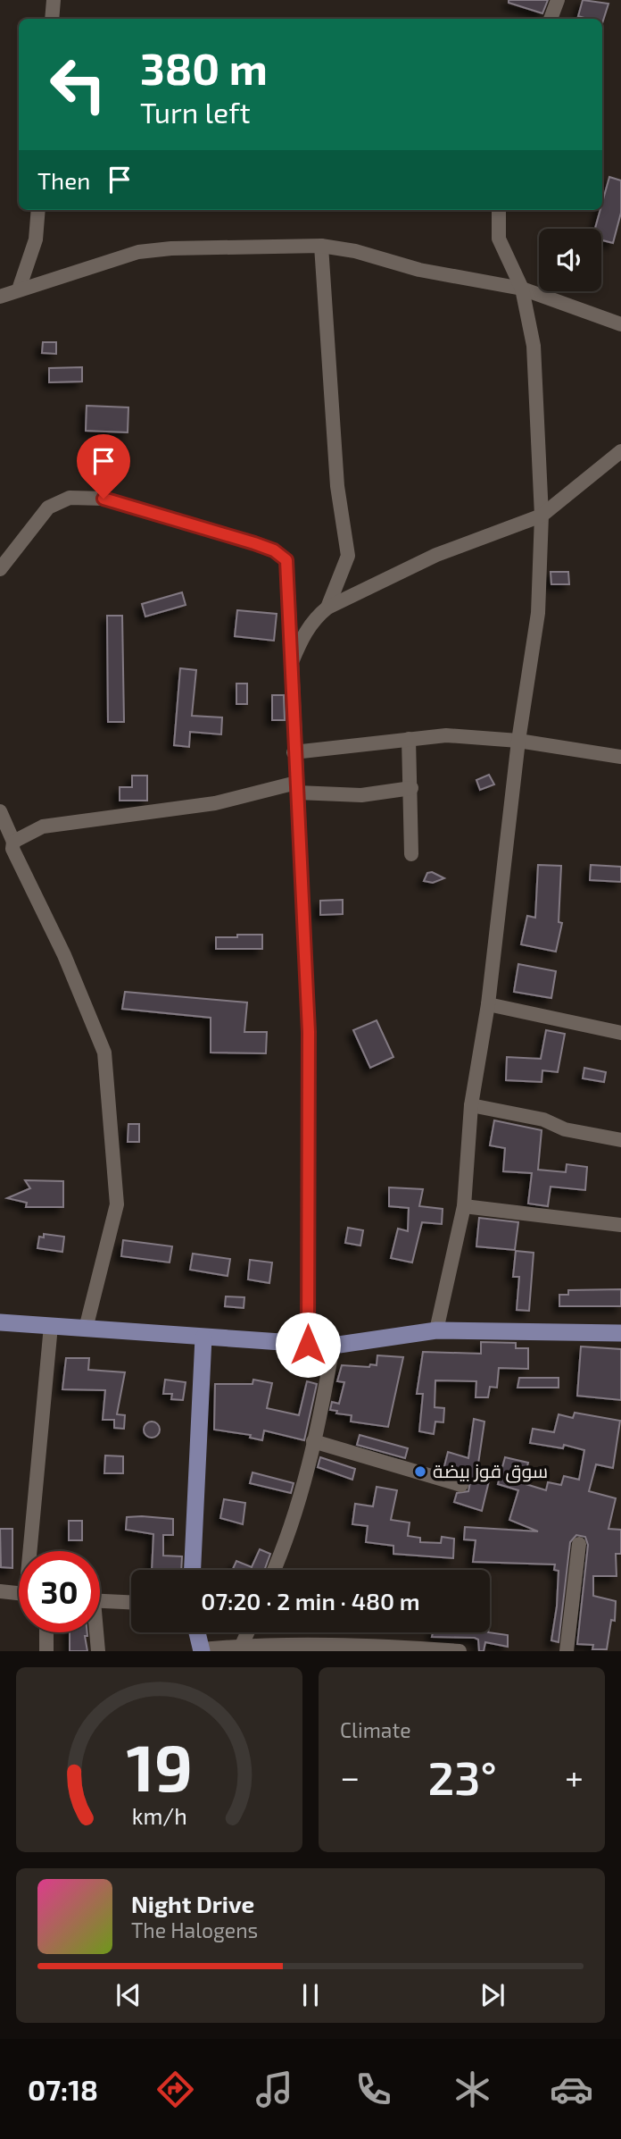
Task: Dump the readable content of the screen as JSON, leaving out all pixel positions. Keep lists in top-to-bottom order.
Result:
{
  "places": ["سوق قوز بيضة"],
  "page": {
    "turn": ["380 m", "Turn left"],
    "then": "Then",
    "limit": "30",
    "trip": "07:20 · 2 min · 480 m",
    "tile": "Climate",
    "heat": ["−", "23°", "+"],
    "song": ["Night Drive", "The Halogens"],
    "tabs": "07:18",
    "gauge": ["19", "km/h"]
  }
}
